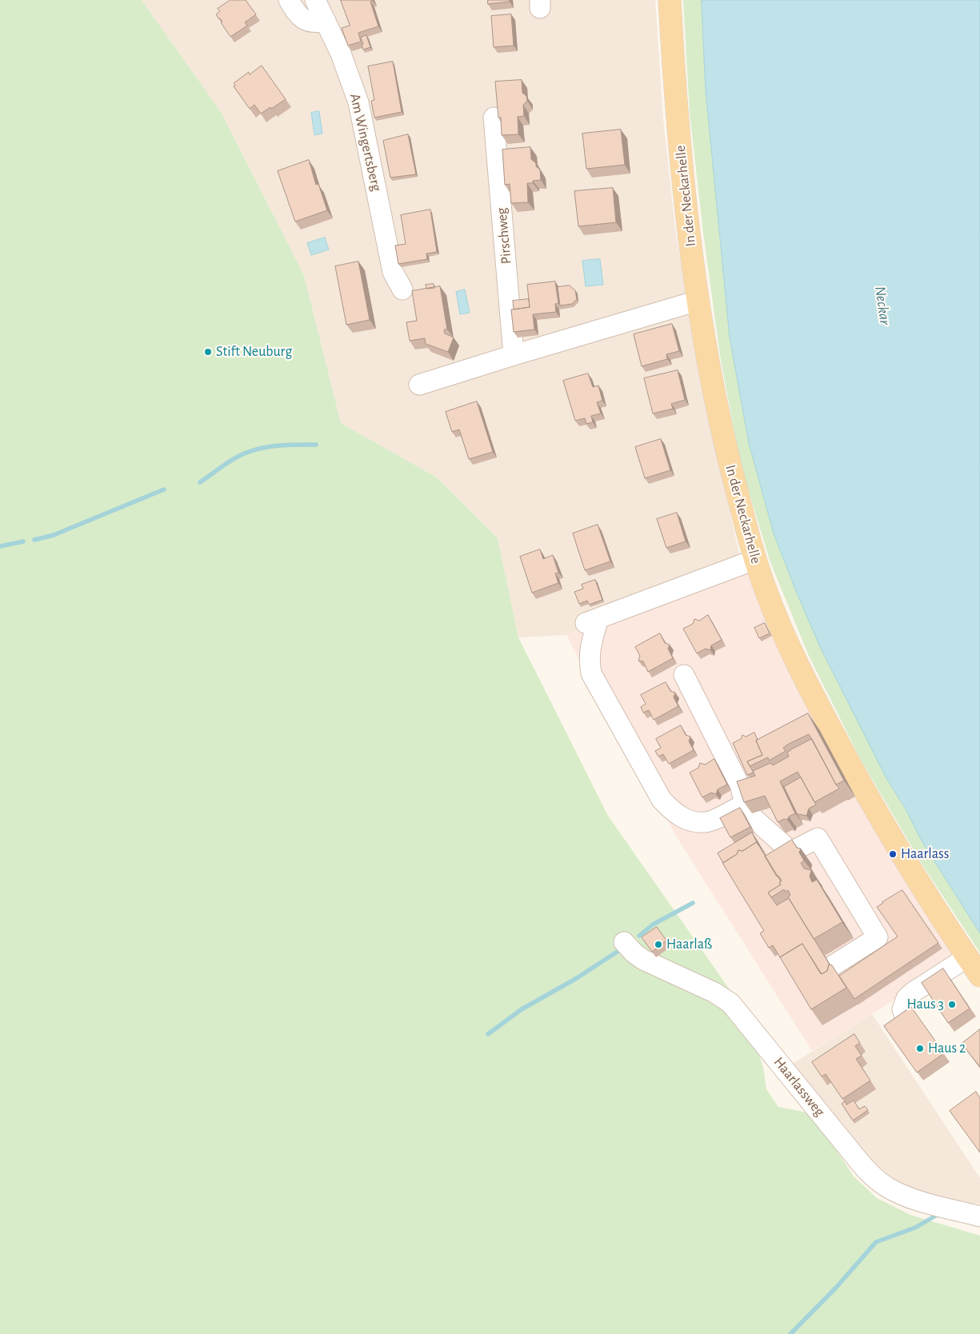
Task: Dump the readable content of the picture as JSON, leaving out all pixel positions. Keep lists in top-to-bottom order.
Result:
{
  "streets": {
    "main road": ["In der Neckarhelle"],
    "street": ["Am Wingertsberg", "Pirschweg", "Haarlassweg"]
  },
  "water": ["Neckar"],
  "places": [
    "Stift Neuburg",
    "Haarlass",
    "Haarlaß",
    "Haus 3",
    "Haus 2"
  ]
}
